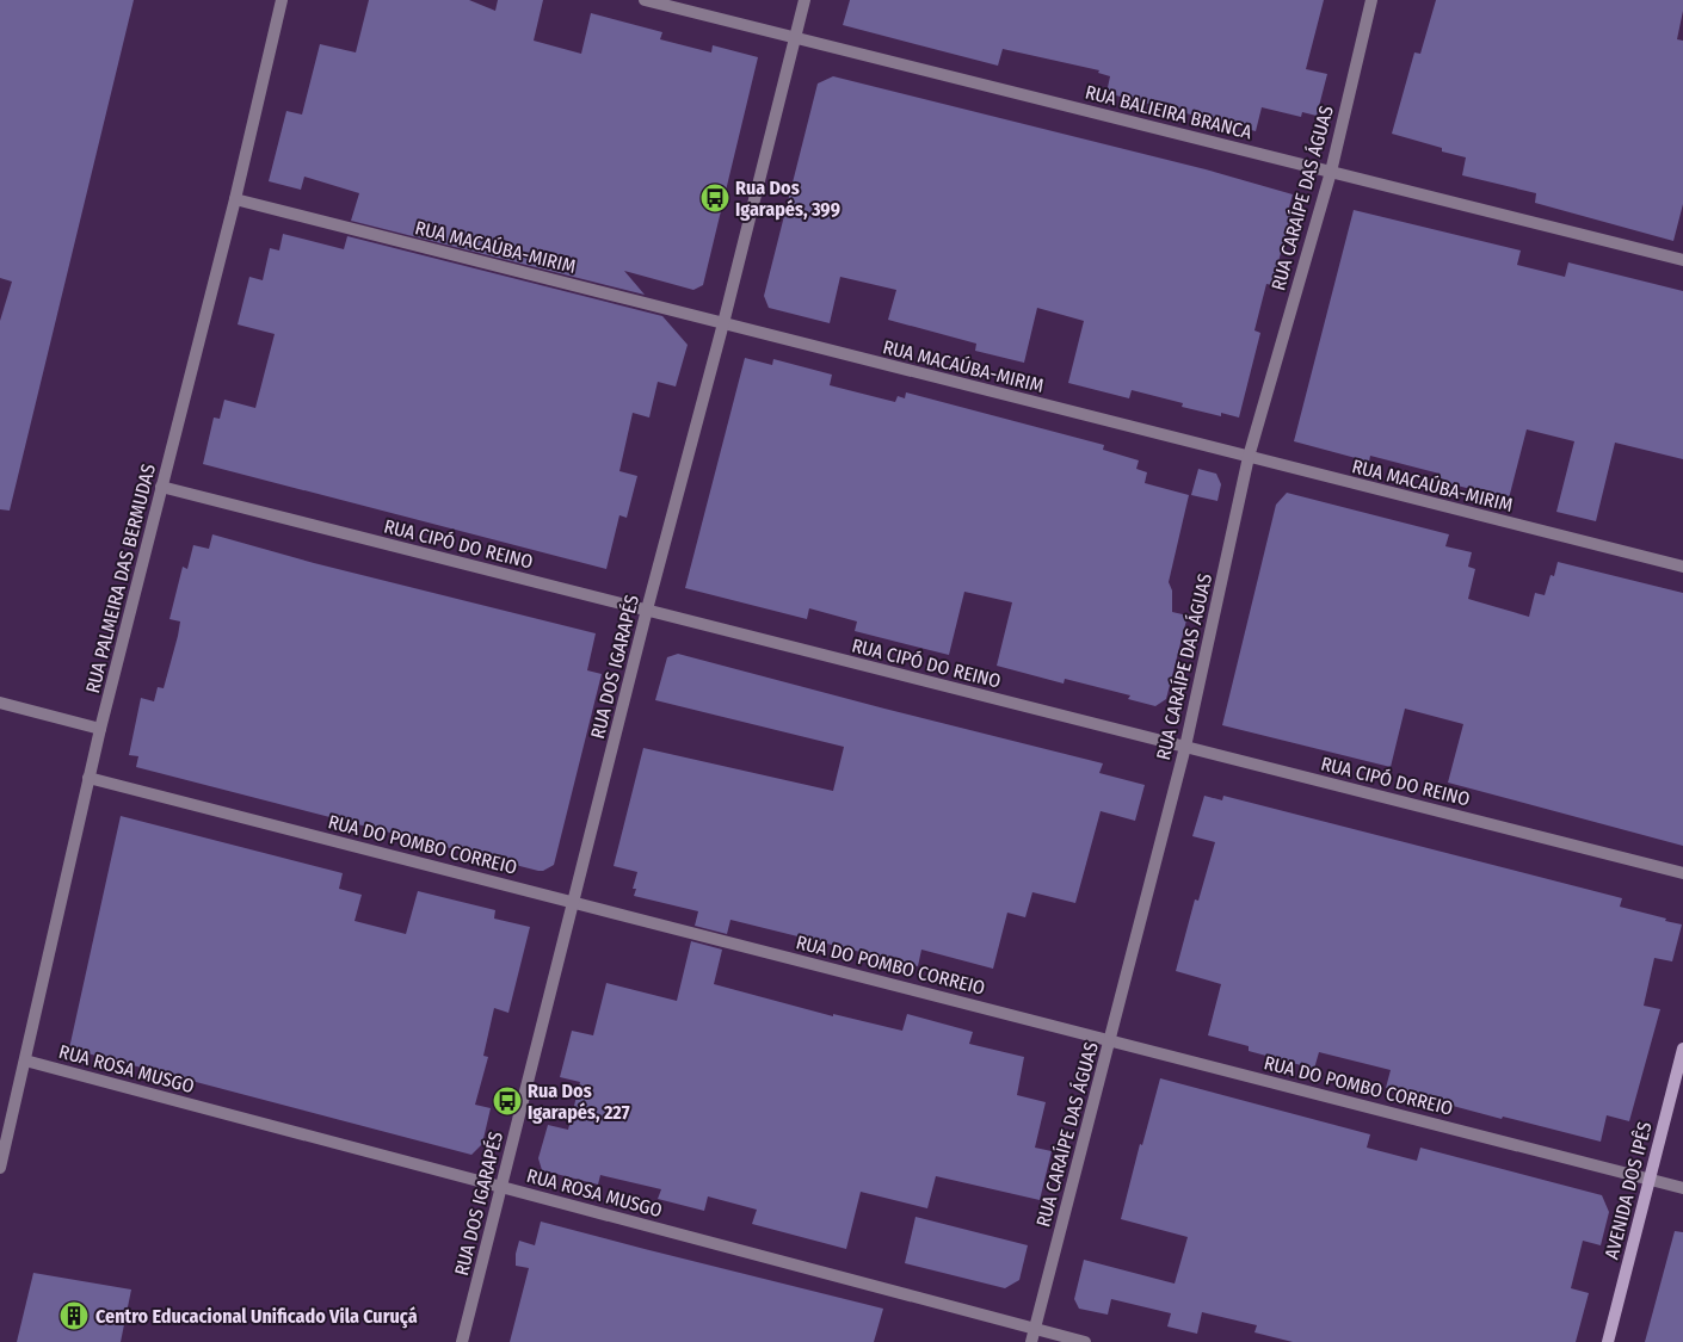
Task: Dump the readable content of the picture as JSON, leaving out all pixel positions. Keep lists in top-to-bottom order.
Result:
{
  "streets": {
    "street": [
      "RUA BALIEIRA BRANCA",
      "RUA CARAÍPE DAS ÁGUAS",
      "RUA MACAÚBA-MIRIM",
      "RUA CIPÓ DO REINO",
      "RUA PALMEIRA DAS BERMUDAS",
      "RUA DOS IGARAPÉS",
      "RUA DO POMBO CORREIO",
      "RUA ROSA MUSGO",
      "AVENIDA DOS IPÊS"
    ]
  },
  "crossings": [
    ["RUA BALIEIRA BRANCA", "RUA CARAÍPE DAS ÁGUAS"],
    ["RUA BALIEIRA BRANCA", "RUA DOS IGARAPÉS"],
    ["RUA CARAÍPE DAS ÁGUAS", "RUA MACAÚBA-MIRIM"],
    ["RUA CARAÍPE DAS ÁGUAS", "RUA CIPÓ DO REINO"],
    ["RUA CARAÍPE DAS ÁGUAS", "RUA DO POMBO CORREIO"],
    ["RUA CARAÍPE DAS ÁGUAS", "RUA ROSA MUSGO"],
    ["RUA MACAÚBA-MIRIM", "RUA PALMEIRA DAS BERMUDAS"],
    ["RUA MACAÚBA-MIRIM", "RUA DOS IGARAPÉS"],
    ["RUA CIPÓ DO REINO", "RUA PALMEIRA DAS BERMUDAS"],
    ["RUA CIPÓ DO REINO", "RUA DOS IGARAPÉS"],
    ["RUA PALMEIRA DAS BERMUDAS", "RUA DO POMBO CORREIO"],
    ["RUA PALMEIRA DAS BERMUDAS", "RUA ROSA MUSGO"],
    ["RUA DOS IGARAPÉS", "RUA DO POMBO CORREIO"],
    ["RUA DOS IGARAPÉS", "RUA ROSA MUSGO"],
    ["RUA DO POMBO CORREIO", "AVENIDA DOS IPÊS"]
  ],
  "places": {
    "bus stop": ["Rua Dos Igarapés, 399", "Rua Dos Igarapés, 227"],
    "building": ["Centro Educacional Unificado Vila Curuçá"]
  }
}
